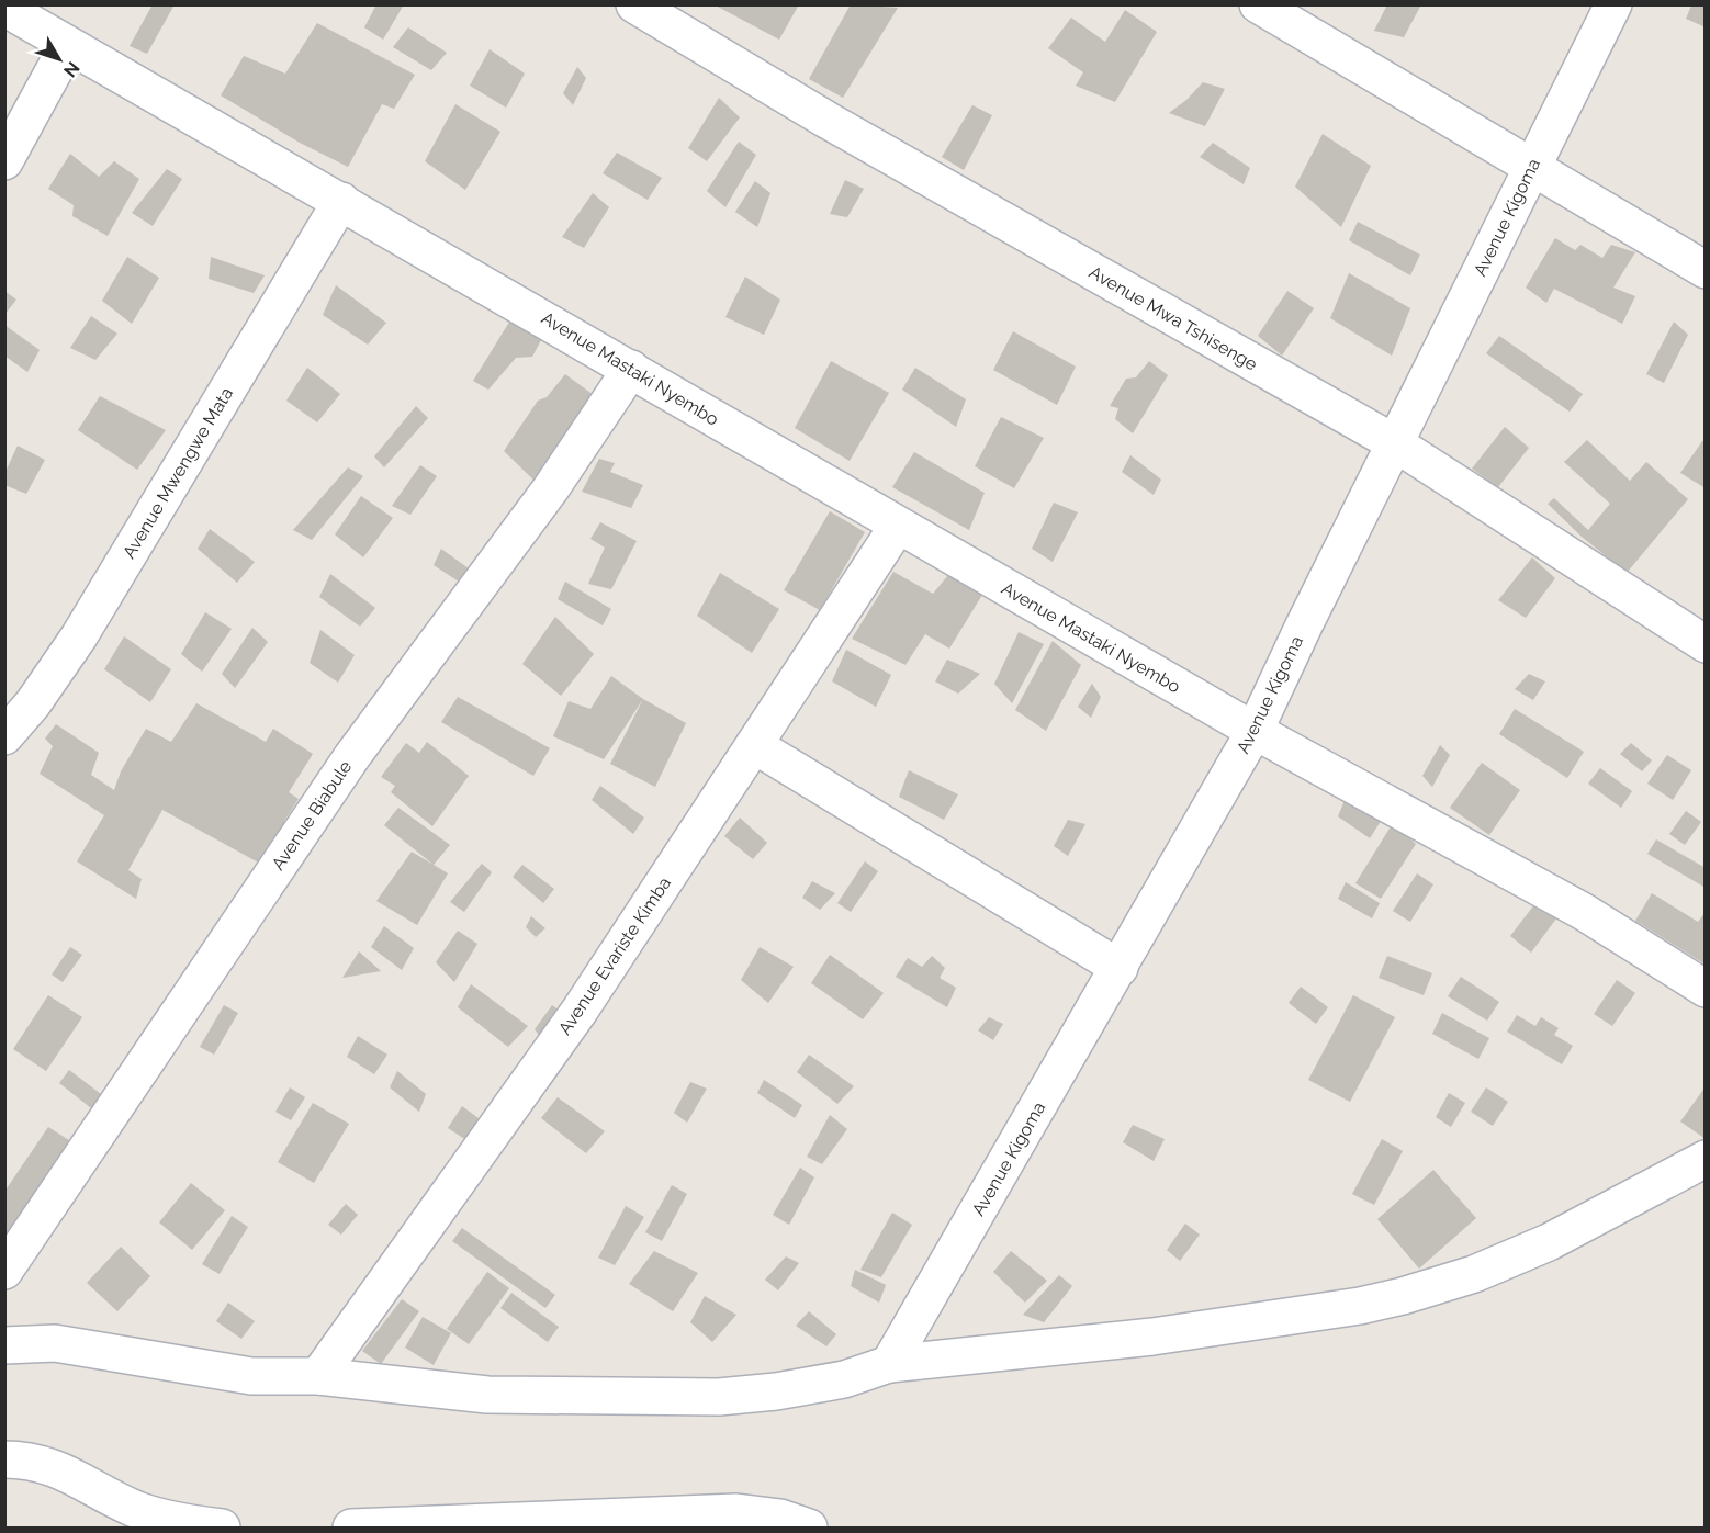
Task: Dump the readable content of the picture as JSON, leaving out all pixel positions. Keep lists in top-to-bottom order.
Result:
{
  "streets": {
    "street": [
      "Avenue Kigoma",
      "Avenue Mwa Tshisenge",
      "Avenue Mastaki Nyembo",
      "Avenue Mwengwe Mata",
      "Avenue Biabule",
      "Avenue Evariste Kimba"
    ]
  },
  "crossings": [
    ["Avenue Kigoma", "Avenue Mwa Tshisenge"],
    ["Avenue Kigoma", "Avenue Mastaki Nyembo"],
    ["Avenue Mastaki Nyembo", "Avenue Mwengwe Mata"],
    ["Avenue Mastaki Nyembo", "Avenue Biabule"],
    ["Avenue Mastaki Nyembo", "Avenue Evariste Kimba"]
  ],
  "north": "bottom right"
}
